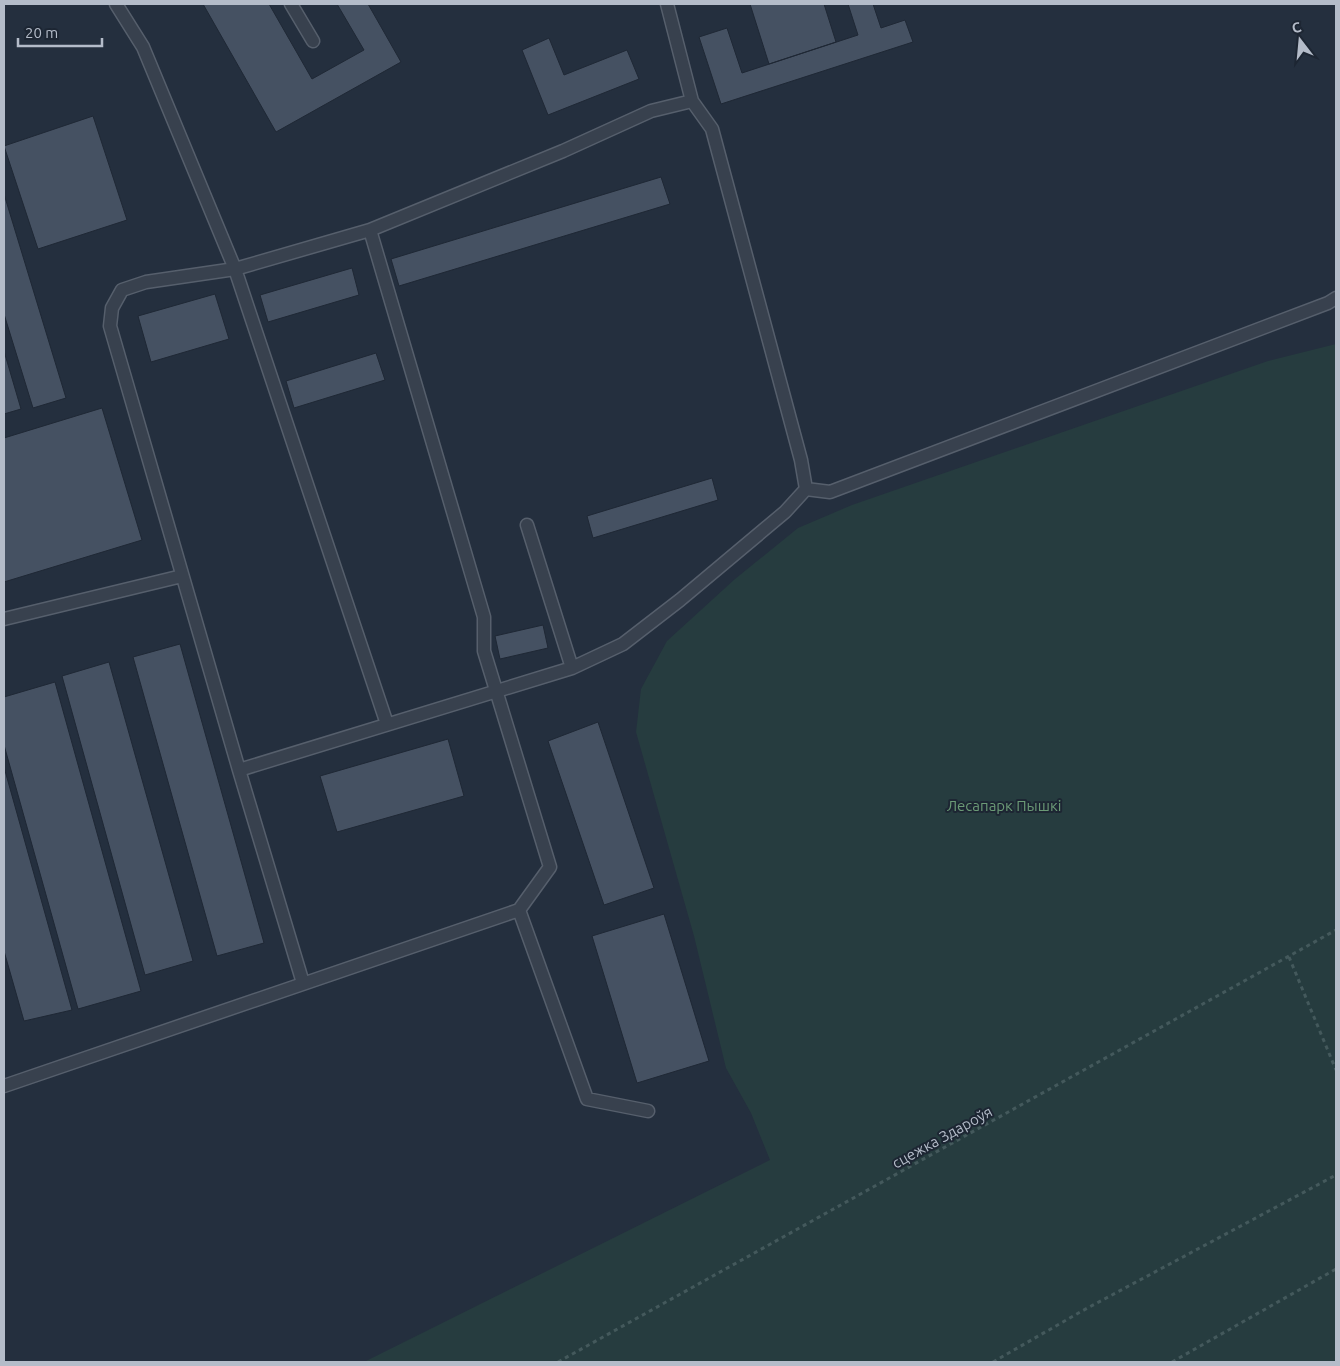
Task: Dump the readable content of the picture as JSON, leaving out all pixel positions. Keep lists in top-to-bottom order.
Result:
{
  "streets": {
    "path": ["сцежка Здароўя"]
  },
  "parks": ["Лесапарк Пышкі"],
  "scale_bar": "20 m",
  "north": "top"
}
